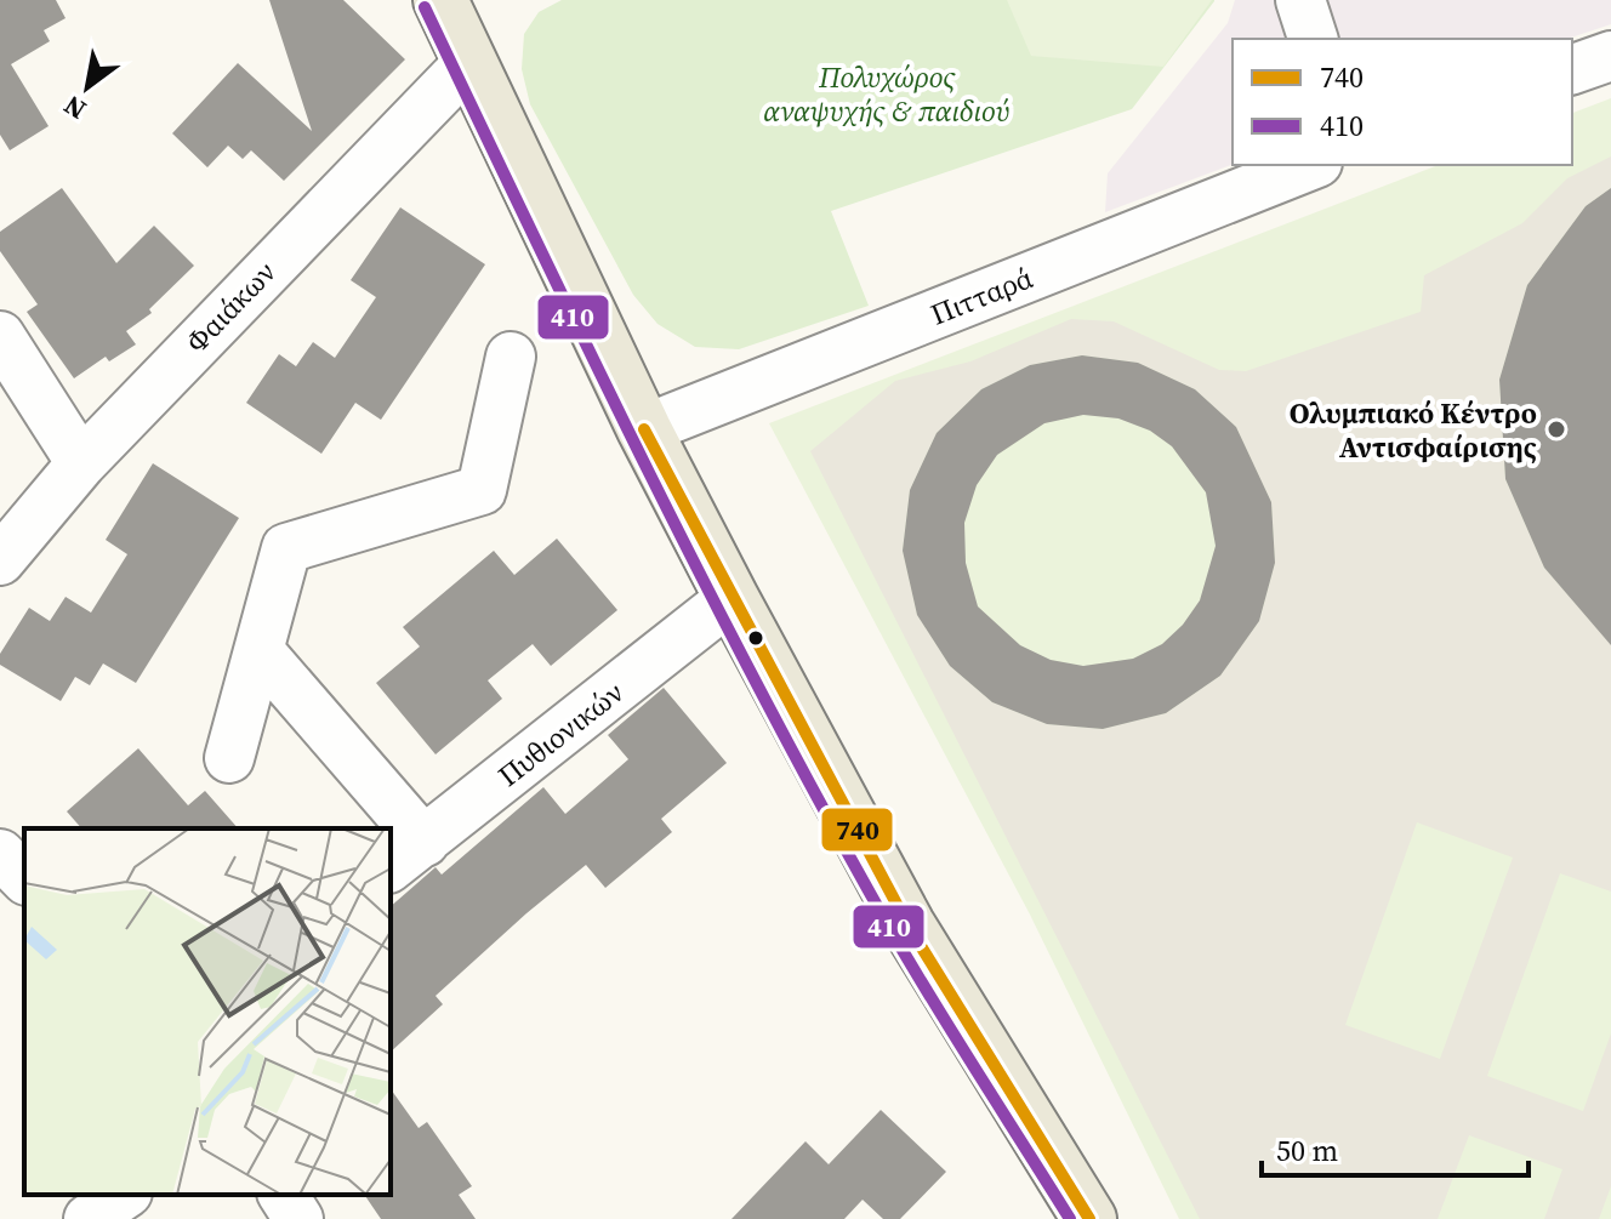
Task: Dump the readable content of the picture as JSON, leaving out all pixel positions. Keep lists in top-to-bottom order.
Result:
{
  "streets": {
    "street": ["Πιτταρά", "Φαιάκων", "Πυθιονικών"]
  },
  "parks": ["Πολυχώρος αναψυχής & παιδιού"],
  "places": ["Ολυμπιακό Κέντρο Αντισφαίρισης"],
  "lines": ["transit line 410", "transit line 740"],
  "legend": ["740", "410"],
  "scale_bar": "50 m",
  "north": "bottom left"
}
